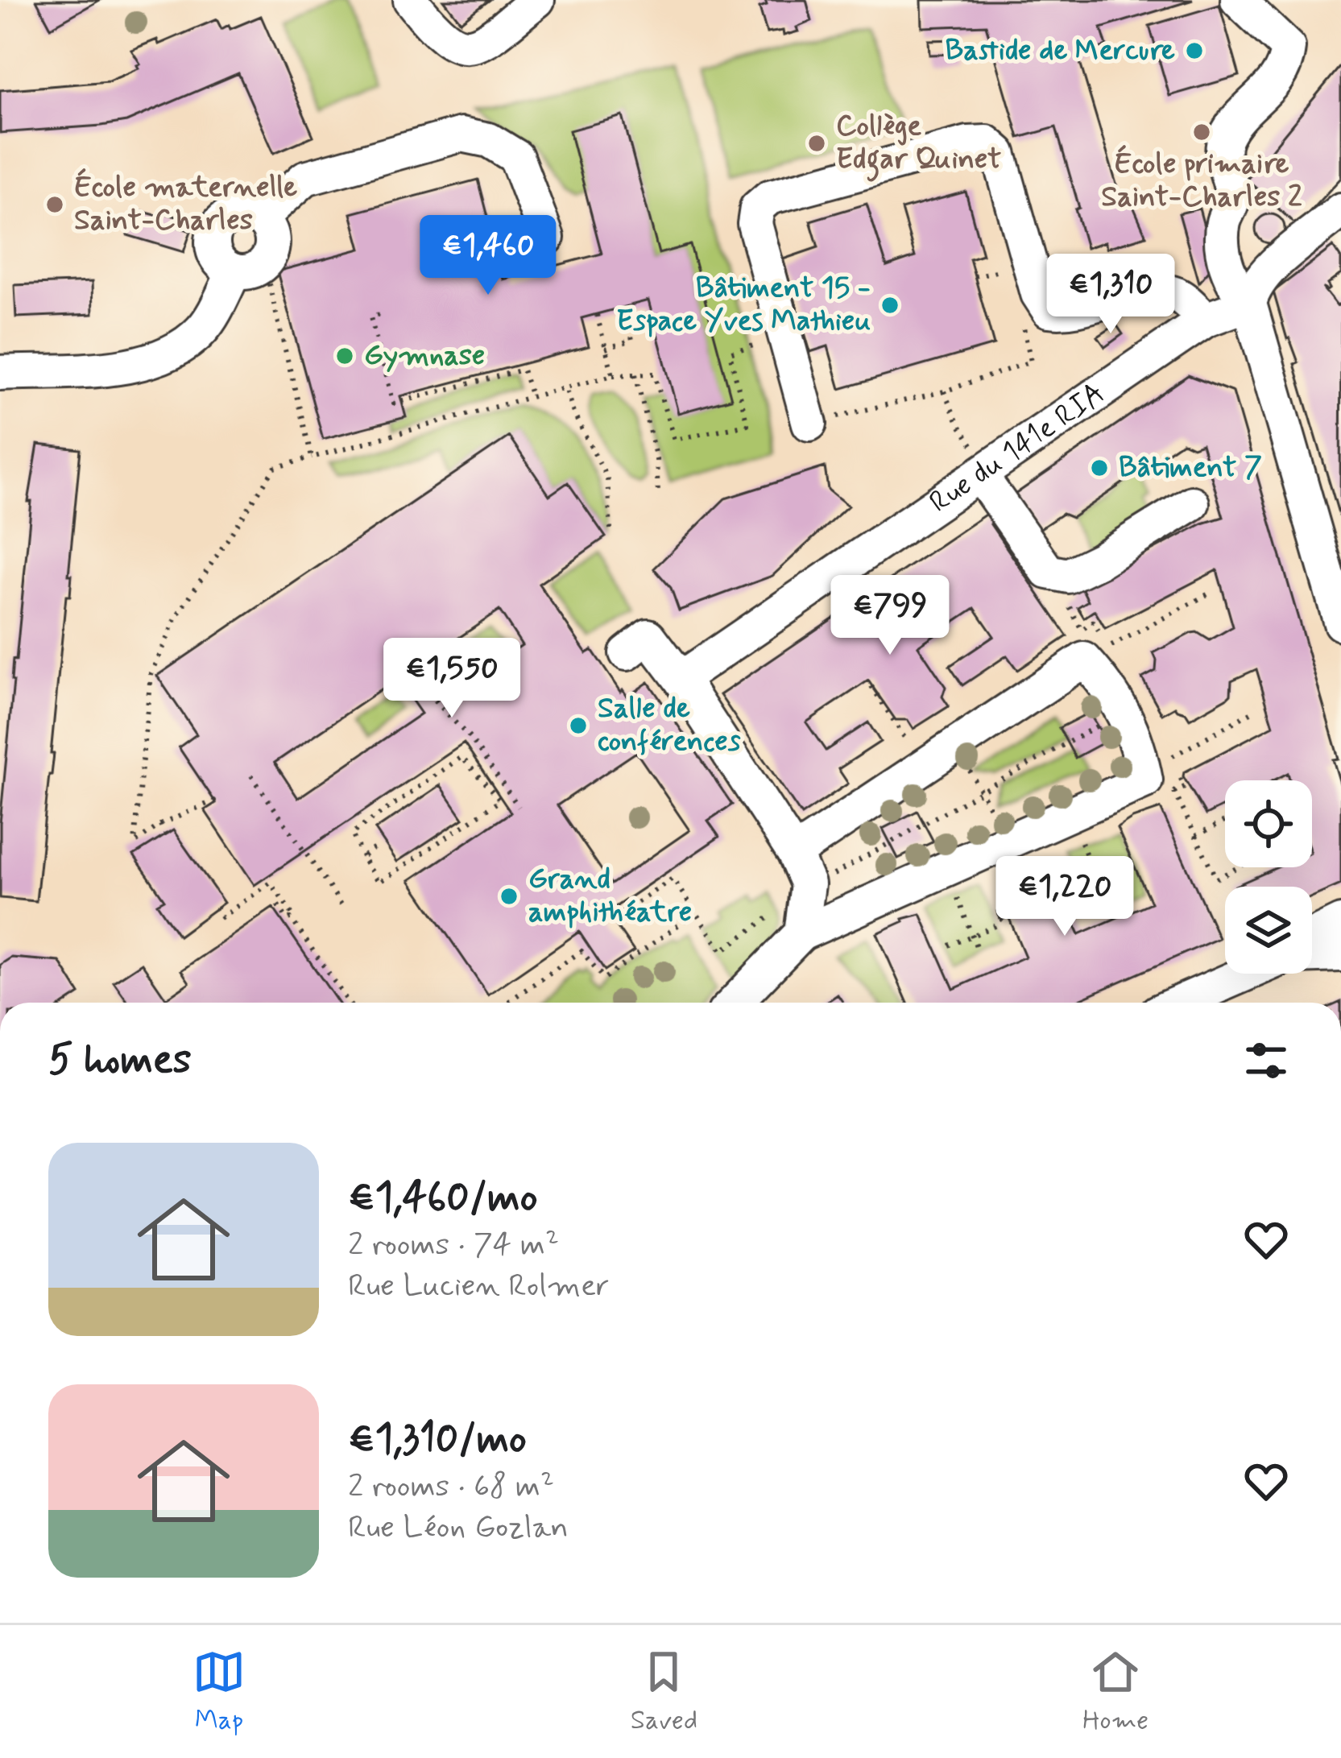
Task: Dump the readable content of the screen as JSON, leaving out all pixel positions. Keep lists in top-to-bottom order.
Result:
{
  "streets": {
    "street": ["Rue du 141e RIA"]
  },
  "places": [
    "Bastide de Mercure",
    "École primaire Saint-Charles 2",
    "Collège Edgar Quinet",
    "École maternelle Saint-Charles",
    "Bâtiment 15 - Espace Yves Mathieu",
    "Gymnase",
    "Bâtiment 7",
    "Salle de conférences",
    "Grand amphithéatre"
  ],
  "page": {
    "price": [
      "€1,460",
      "€1,310",
      "€799",
      "€1,550",
      "€1,220"
    ],
    "heading": "5 homes",
    "list": [
      {
        "name": "€1,460/mo",
        "note": "2 rooms · 74 m² · Rue Lucien Rolmer"
      },
      {
        "name": "€1,310/mo",
        "note": "2 rooms · 68 m² · Rue Léon Gozlan"
      }
    ],
    "tabs": ["Map", "Saved", "Home"]
  }
}
